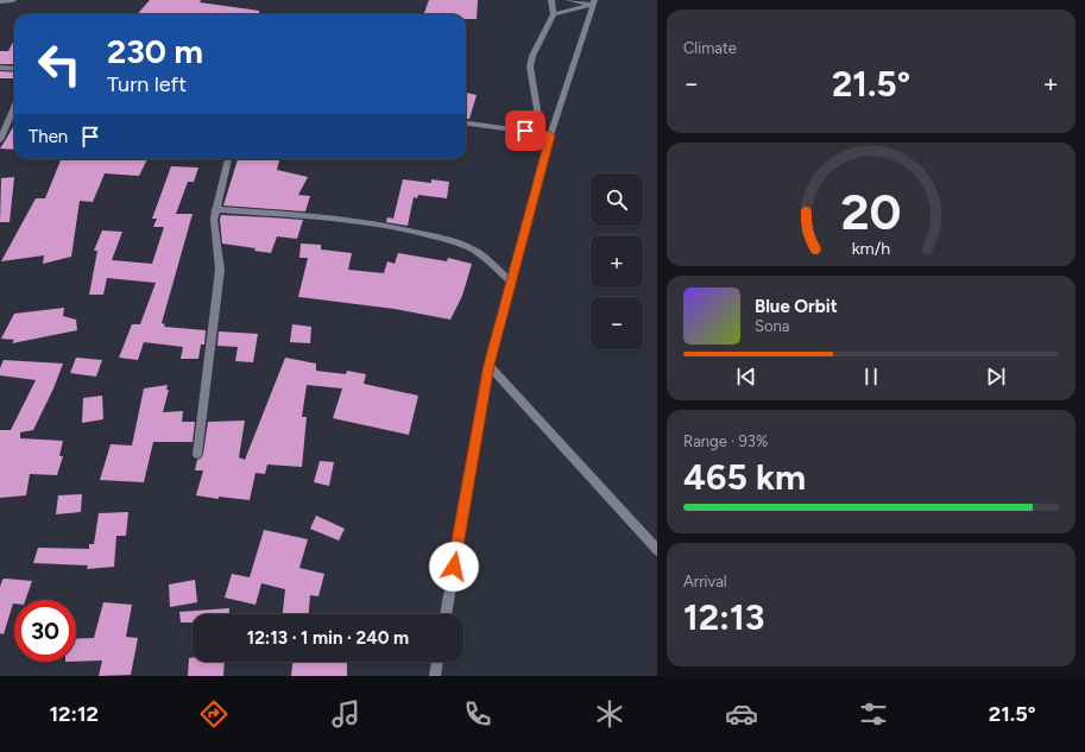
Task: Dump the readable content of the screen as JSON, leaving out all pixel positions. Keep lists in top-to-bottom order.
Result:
{
  "page": {
    "tile": [
      "Climate",
      ["Range · 93%", "465 km"],
      ["Arrival", "12:13"]
    ],
    "turn": ["230 m", "Turn left"],
    "heat": ["−", "21.5°", "+"],
    "then": "Then",
    "map_buttons": ["+", "−"],
    "song": ["Blue Orbit", "Sona"],
    "limit": "30",
    "trip": "12:13 · 1 min · 240 m",
    "tabs": ["12:12", "21.5°"],
    "gauge": ["20", "km/h"]
  }
}
